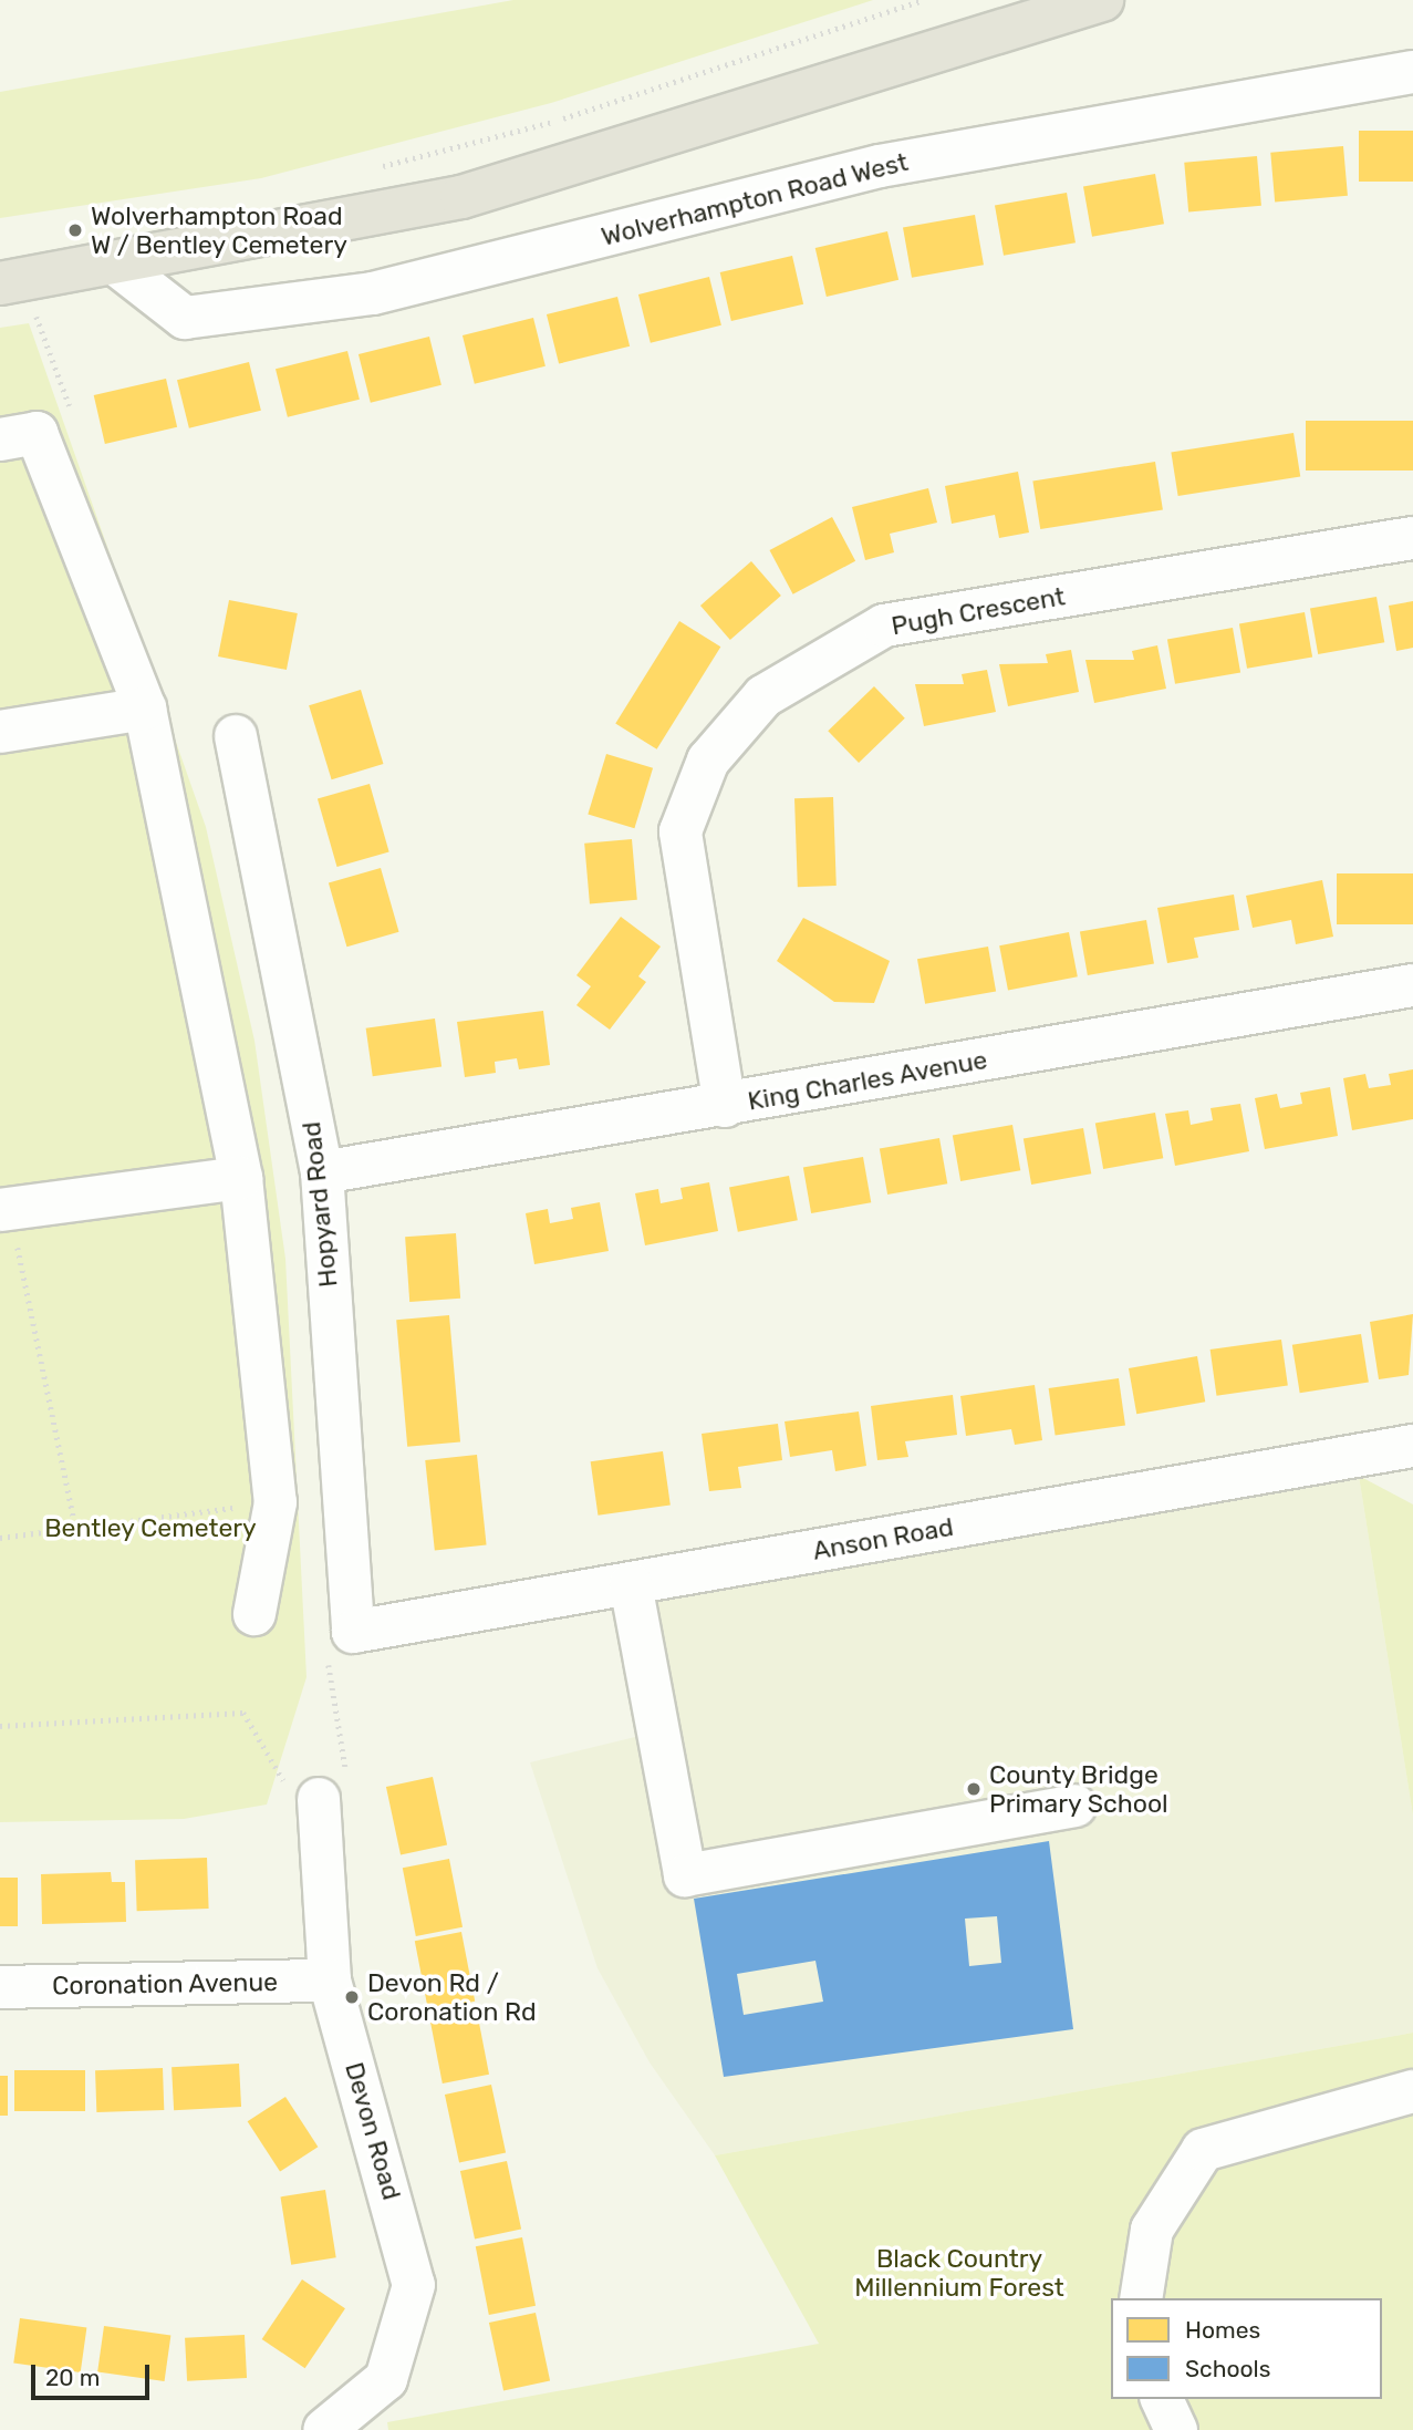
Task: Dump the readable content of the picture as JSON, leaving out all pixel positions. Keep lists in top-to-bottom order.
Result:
{
  "streets": {
    "street": [
      "Wolverhampton Road West",
      "Pugh Crescent",
      "King Charles Avenue",
      "Hopyard Road",
      "Anson Road",
      "Coronation Avenue",
      "Devon Road"
    ]
  },
  "crossings": [
    ["Pugh Crescent", "King Charles Avenue"],
    ["King Charles Avenue", "Hopyard Road"],
    ["Hopyard Road", "Anson Road"],
    ["Coronation Avenue", "Devon Road"]
  ],
  "parks": ["Bentley Cemetery", "Black Country Millennium Forest"],
  "places": ["Wolverhampton Road W / Bentley Cemetery", "County Bridge Primary School", "Devon Rd / Coronation Rd"],
  "legend": ["Homes", "Schools"],
  "scale_bar": "20 m"
}
